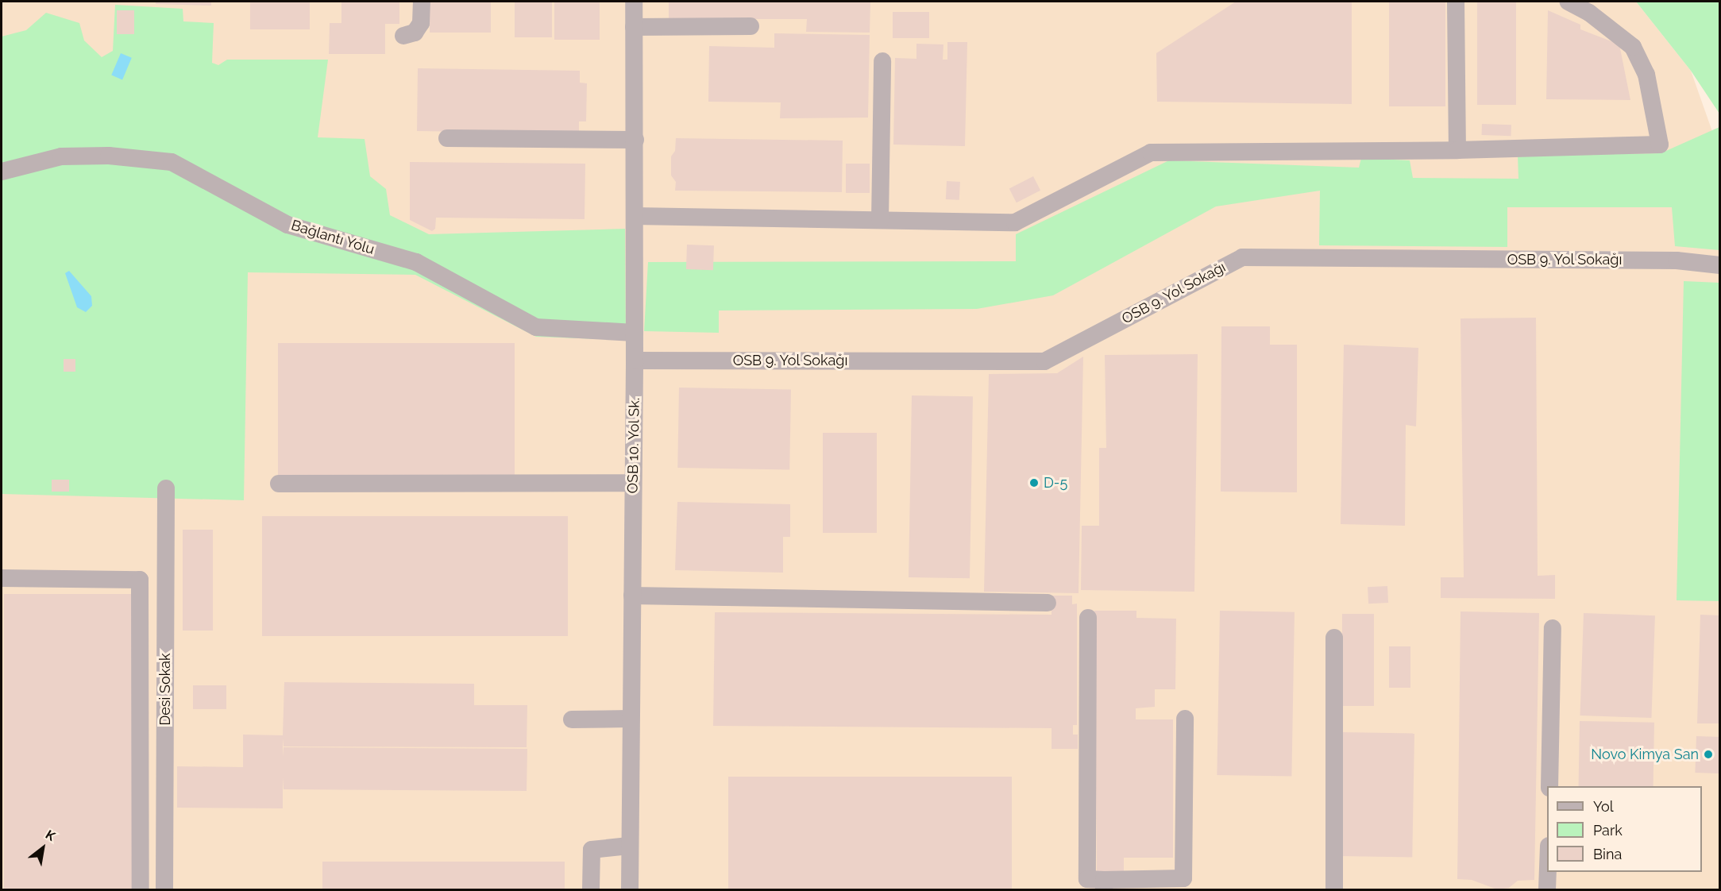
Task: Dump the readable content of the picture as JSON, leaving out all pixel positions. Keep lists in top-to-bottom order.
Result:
{
  "streets": {
    "street": [
      "Bağlantı Yolu",
      "OSB 9. Yol Sokağı",
      "OSB 10. Yol Sk.",
      "Desi Sokak"
    ]
  },
  "crossings": [
    ["Bağlantı Yolu", "OSB 10. Yol Sk."],
    ["OSB 9. Yol Sokağı", "OSB 10. Yol Sk."]
  ],
  "places": ["D-5", "Novo Kimya San"],
  "legend": ["Yol", "Park", "Bina"],
  "north": "top right"
}
